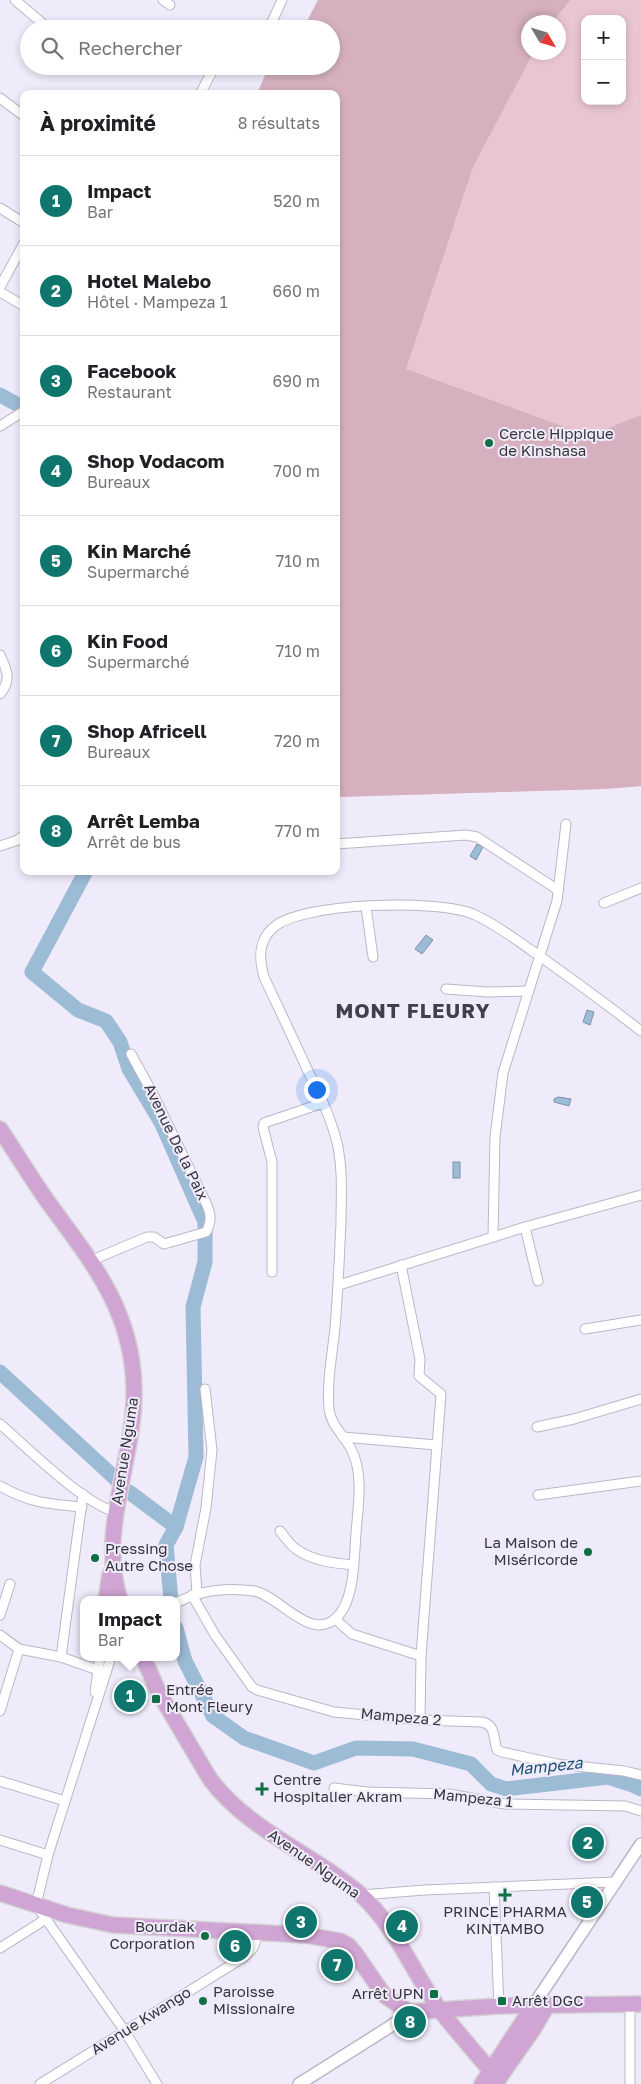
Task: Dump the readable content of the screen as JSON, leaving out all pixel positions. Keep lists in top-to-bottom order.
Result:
{
  "streets": {
    "main road": ["Avenue Nguma"],
    "street": [
      "Avenue De la Paix",
      "Mampeza 2",
      "Mampeza 1",
      "Avenue Kwango"
    ]
  },
  "crossings": [
    ["Avenue De la Paix", "Avenue Nguma"]
  ],
  "districts": ["MONT FLEURY"],
  "water": ["Mampeza"],
  "places": {
    "other": [
      "Cercle Hippique de Kinshasa",
      "La Maison de Miséricorde",
      "Pressing Autre Chose",
      "Bourdak Corporation",
      "Paroisse Missionaire"
    ],
    "transit": ["Entrée Mont Fleury", "Arrêt UPN", "Arrêt DGC"],
    "health": ["Centre Hospitalier Akram", "PRINCE PHARMA KINTAMBO"]
  },
  "north": "bottom right",
  "page": {
    "map_buttons": ["+", "−"],
    "search": "Rechercher",
    "heading": ["À proximité", "8 résultats"],
    "list": [
      {
        "mark": "1",
        "name": "Impact",
        "note": "Bar",
        "value": "520 m"
      },
      {
        "mark": "2",
        "name": "Hotel Malebo",
        "note": "Hôtel · Mampeza 1",
        "value": "660 m"
      },
      {
        "mark": "3",
        "name": "Facebook",
        "note": "Restaurant",
        "value": "690 m"
      },
      {
        "mark": "4",
        "name": "Shop Vodacom",
        "note": "Bureaux",
        "value": "700 m"
      },
      {
        "mark": "5",
        "name": "Kin Marché",
        "note": "Supermarché",
        "value": "710 m"
      },
      {
        "mark": "6",
        "name": "Kin Food",
        "note": "Supermarché",
        "value": "710 m"
      },
      {
        "mark": "7",
        "name": "Shop Africell",
        "note": "Bureaux",
        "value": "720 m"
      },
      {
        "mark": "8",
        "name": "Arrêt Lemba",
        "note": "Arrêt de bus",
        "value": "770 m"
      }
    ],
    "popup": ["Impact", "Bar"],
    "pins": [
      "1",
      "2",
      "5",
      "3",
      "4",
      "6",
      "7",
      "8"
    ]
  }
}
